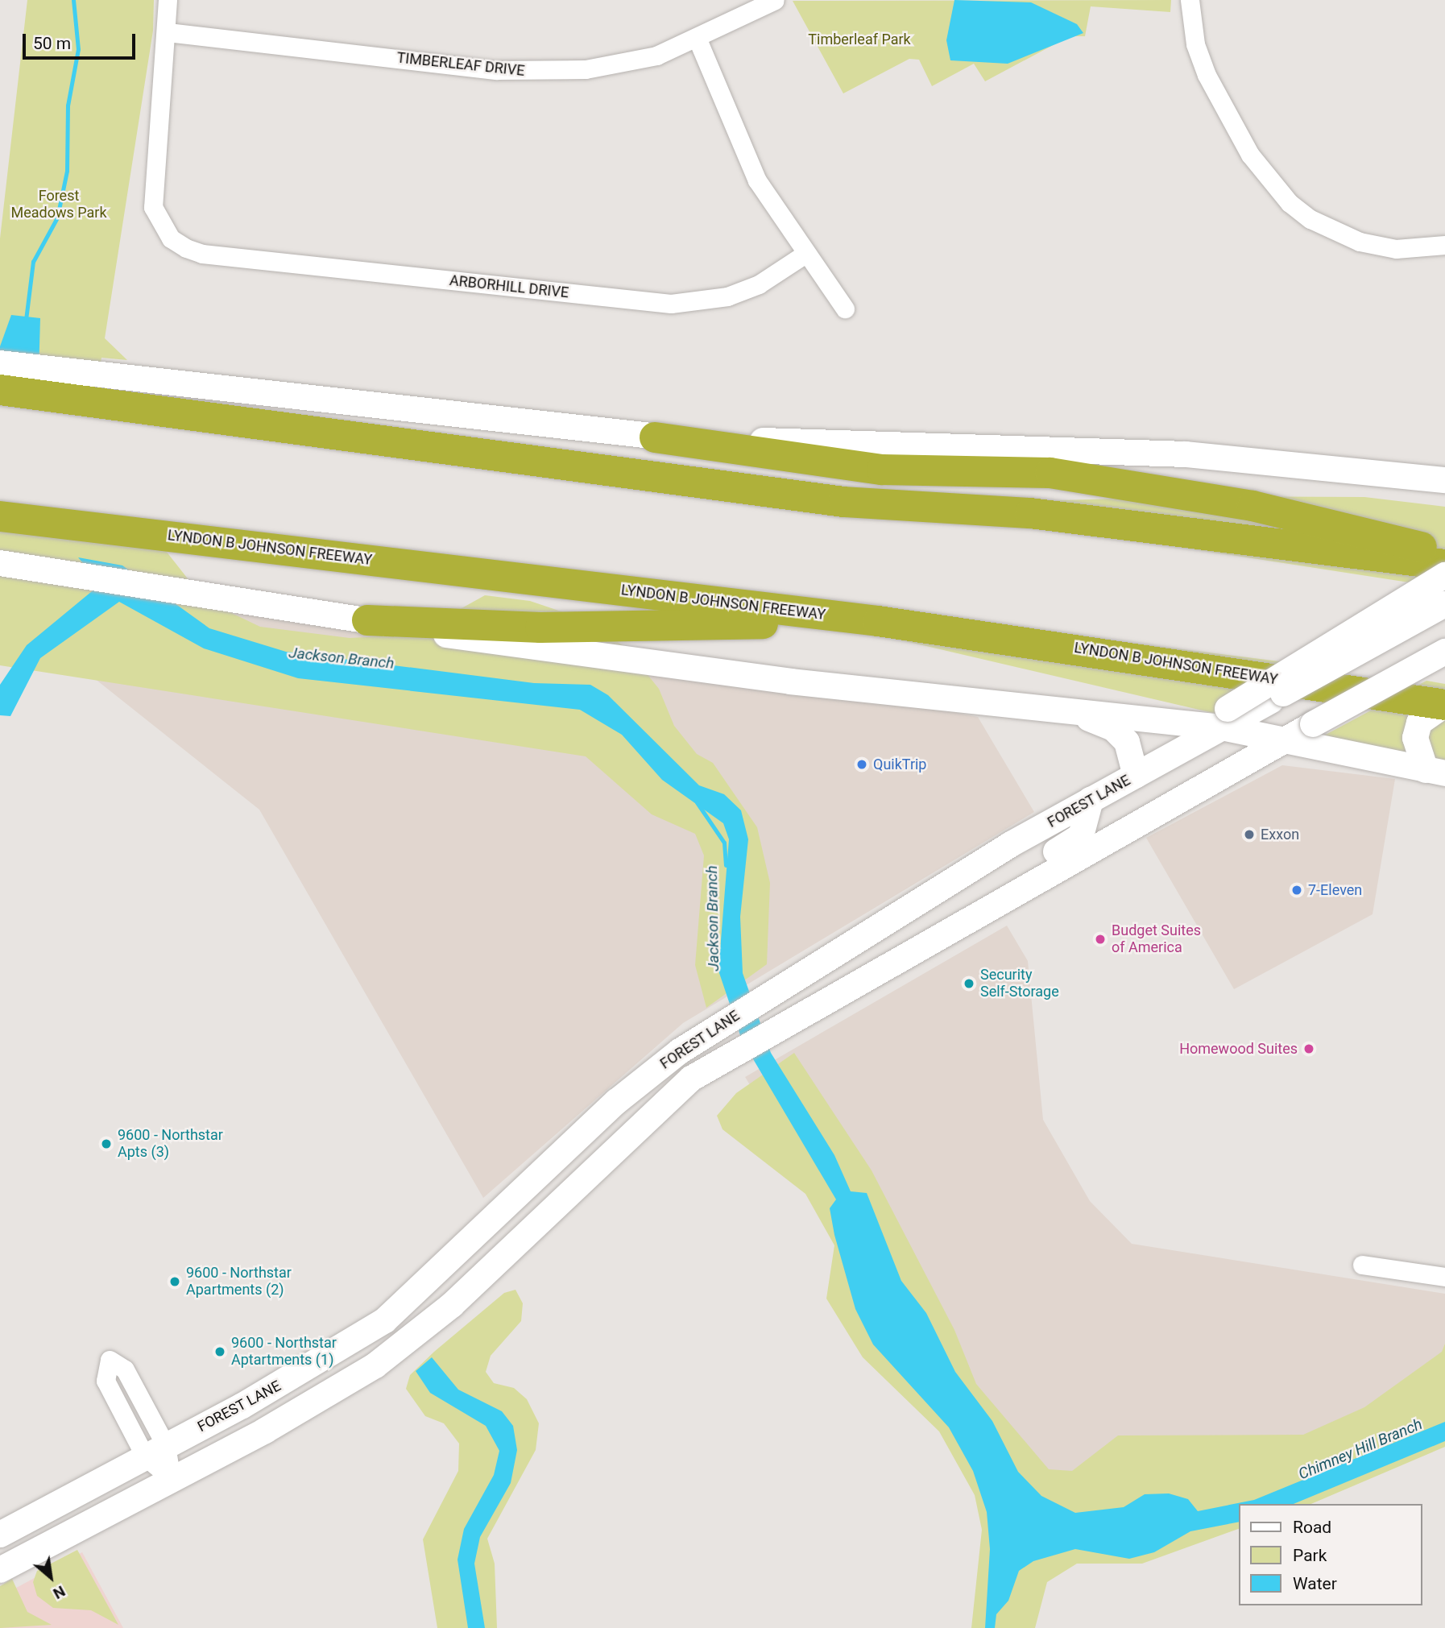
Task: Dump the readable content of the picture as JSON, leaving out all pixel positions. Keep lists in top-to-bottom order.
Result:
{
  "streets": {
    "highway": ["LYNDON B JOHNSON FREEWAY"],
    "main road": ["FOREST LANE"],
    "street": ["TIMBERLEAF DRIVE", "ARBORHILL DRIVE"]
  },
  "crossings": [
    ["TIMBERLEAF DRIVE", "ARBORHILL DRIVE"]
  ],
  "water": ["Jackson Branch", "Chimney Hill Branch"],
  "parks": ["Timberleaf Park", "Forest Meadows Park"],
  "places": [
    "QuikTrip",
    "Exxon",
    "7-Eleven",
    "Budget Suites of America",
    "Security Self-Storage",
    "Homewood Suites",
    "9600 - Northstar Apts (3)",
    "9600 - Northstar Apartments (2)",
    "9600 - Northstar Aptartments (1)"
  ],
  "legend": ["Road", "Park", "Water"],
  "scale_bar": "50 m",
  "north": "bottom right"
}
